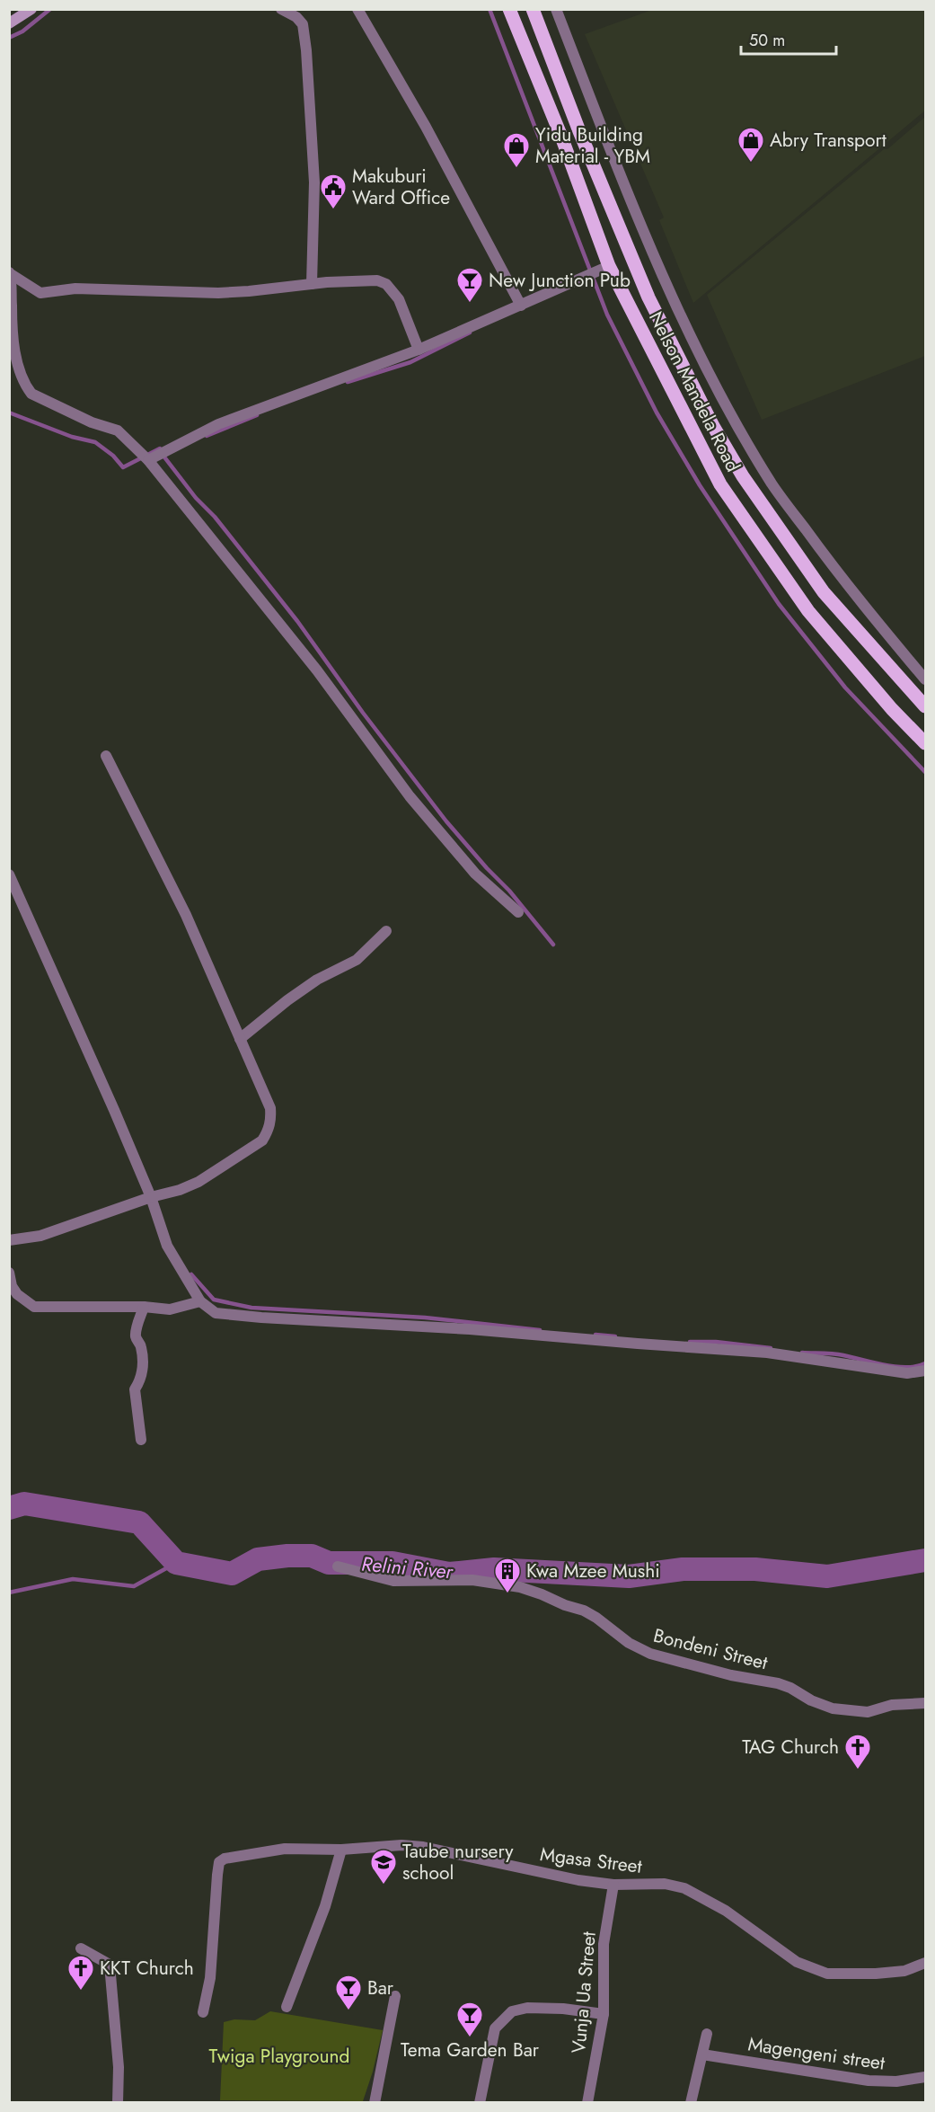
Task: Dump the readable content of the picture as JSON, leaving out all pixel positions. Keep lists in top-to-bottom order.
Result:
{
  "streets": {
    "main road": ["Nelson Mandela Road"],
    "street": [
      "Bondeni Street",
      "Mgasa Street",
      "Vunja Ua Street",
      "Magengeni street"
    ]
  },
  "crossings": [
    ["Mgasa Street", "Vunja Ua Street"]
  ],
  "water": ["Relini River"],
  "parks": ["Twiga Playground"],
  "places": {
    "shop": ["Abry Transport", "Yidu Building Material - YBM"],
    "public building": ["Makuburi Ward Office"],
    "bar": ["New Junction Pub", "Bar", "Tema Garden Bar"],
    "building": ["Kwa Mzee Mushi"],
    "church": ["TAG Church", "KKT Church"],
    "school or university": ["Taube nursery school"]
  },
  "scale_bar": "50 m"
}
